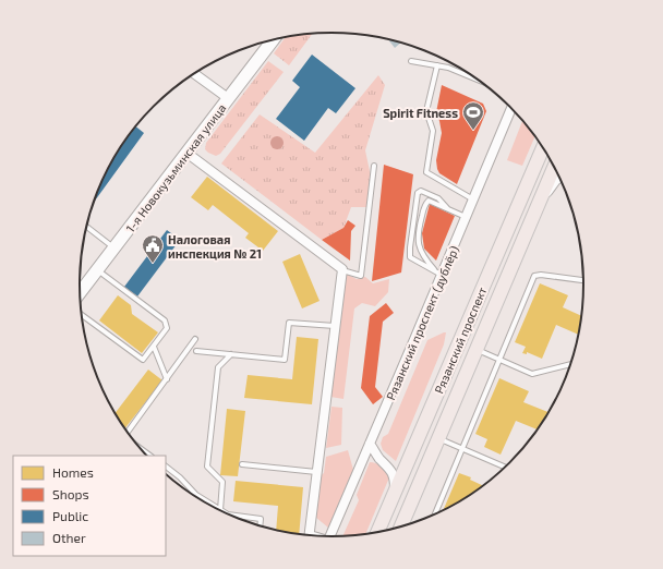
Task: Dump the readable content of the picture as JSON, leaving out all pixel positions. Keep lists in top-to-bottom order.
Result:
{
  "streets": {
    "main road": ["Рязанский проспект"],
    "street": ["1-я Новокузьминская улица", "Рязанский проспект (дублёр)"]
  },
  "places": {
    "sports": ["Spirit Fitness"],
    "public building": ["Налоговая инспекция № 21"]
  },
  "legend": [
    "Homes",
    "Shops",
    "Public",
    "Other"
  ]
}
